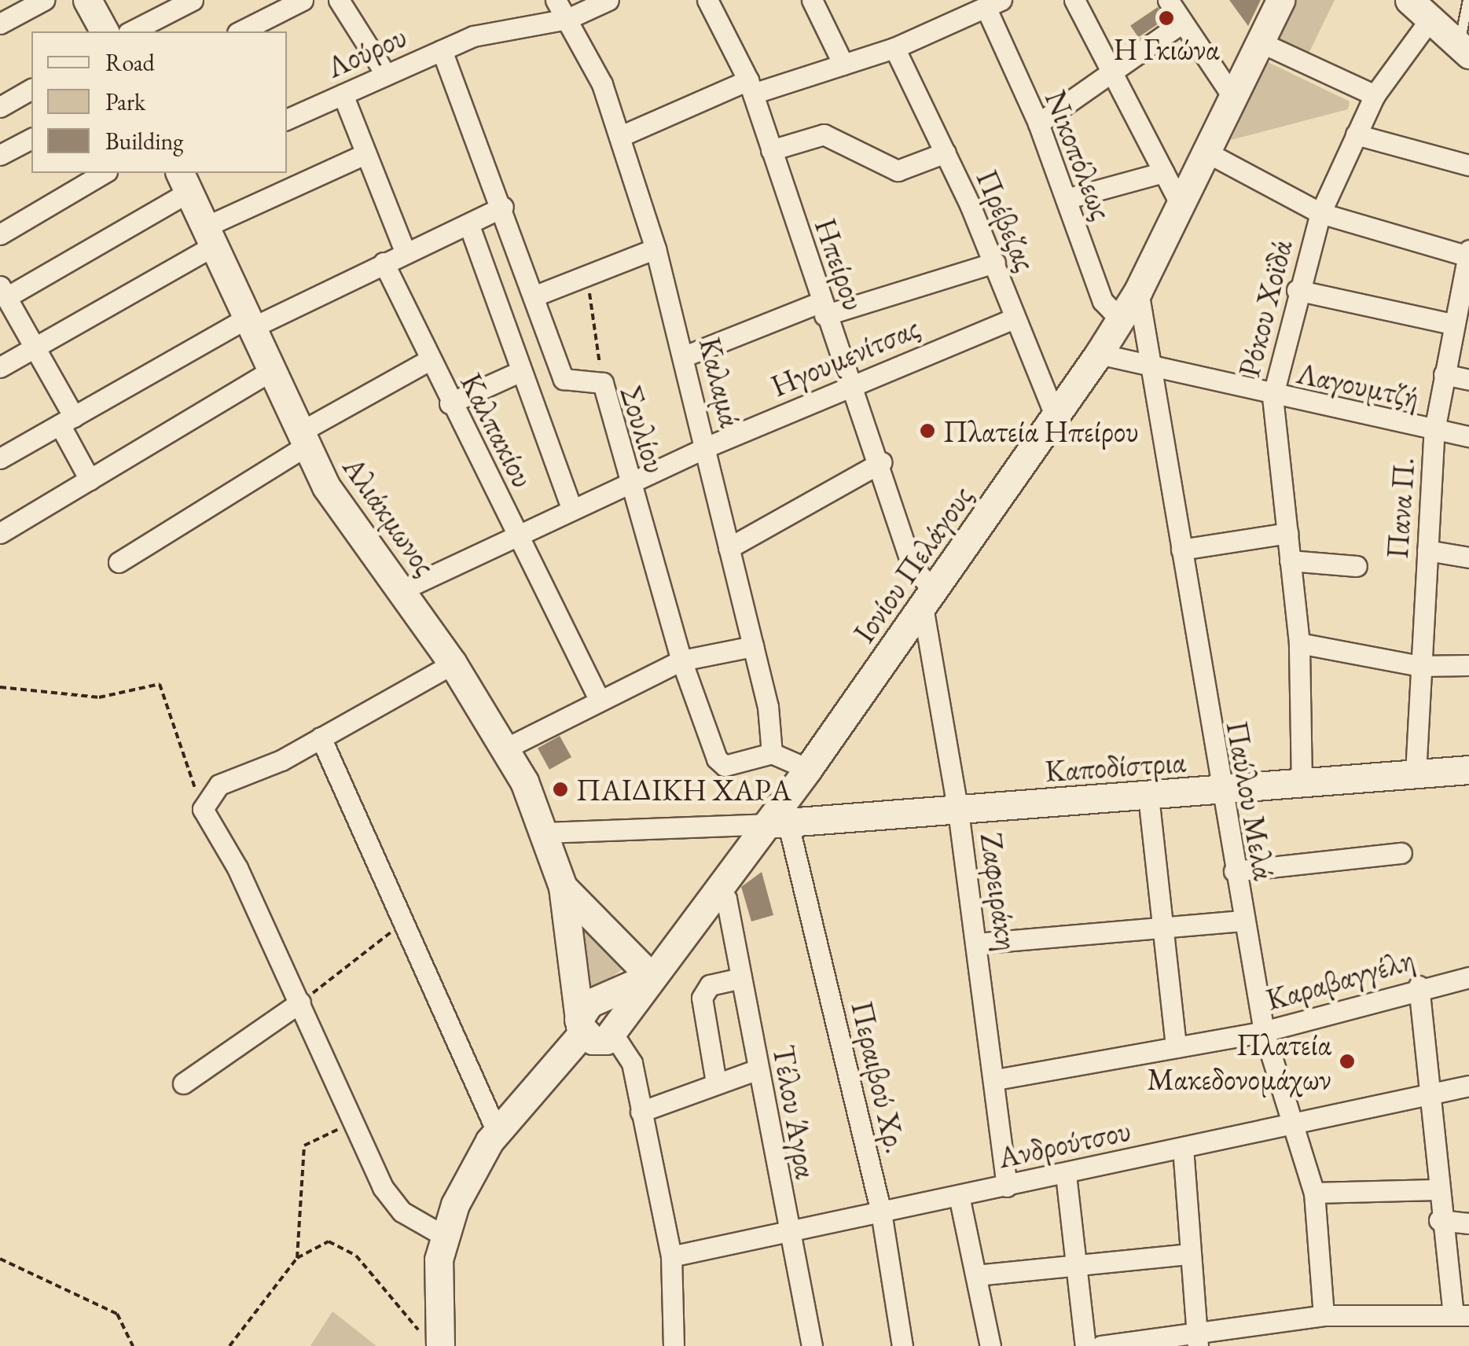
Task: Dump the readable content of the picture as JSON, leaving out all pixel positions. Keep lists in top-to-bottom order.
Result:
{
  "streets": {
    "street": [
      "Λούρου",
      "Νικοπόλεως",
      "Πρέβεζας",
      "Ηπείρου",
      "Ρόκου Χοϊδά",
      "Ηγουμενίτσας",
      "Καλαμά",
      "Λαγουμτζή",
      "Σουλίου",
      "Καλπακίου",
      "Πανα Π.",
      "Αλιάκμωνος",
      "Ιονίου Πελάγους",
      "Καποδίστρια",
      "Παύλου Μελά",
      "Ζαφειράκη",
      "Καραβαγγέλη",
      "Περαιβού Χρ.",
      "Τέλου Άγρα",
      "Ανδρούτσου"
    ]
  },
  "crossings": [
    ["Λούρου", "Καλαμά"],
    ["Λούρου", "Σουλίου"],
    ["Νικοπόλεως", "Ιονίου Πελάγους"],
    ["Πρέβεζας", "Ηγουμενίτσας"],
    ["Πρέβεζας", "Ιονίου Πελάγους"],
    ["Ηπείρου", "Ηγουμενίτσας"],
    ["Ηπείρου", "Ιονίου Πελάγους"],
    ["Ηπείρου", "Ζαφειράκη"],
    ["Ρόκου Χοϊδά", "Λαγουμτζή"],
    ["Ρόκου Χοϊδά", "Καποδίστρια"],
    ["Ηγουμενίτσας", "Καλαμά"],
    ["Ηγουμενίτσας", "Σουλίου"],
    ["Ηγουμενίτσας", "Καλπακίου"],
    ["Ηγουμενίτσας", "Αλιάκμωνος"],
    ["Καλαμά", "Σουλίου"],
    ["Λαγουμτζή", "Πανα Π."],
    ["Λαγουμτζή", "Ιονίου Πελάγους"],
    ["Λαγουμτζή", "Παύλου Μελά"],
    ["Πανα Π.", "Καποδίστρια"],
    ["Αλιάκμωνος", "Ιονίου Πελάγους"],
    ["Ιονίου Πελάγους", "Καποδίστρια"],
    ["Ιονίου Πελάγους", "Παύλου Μελά"],
    ["Ιονίου Πελάγους", "Ζαφειράκη"],
    ["Ιονίου Πελάγους", "Περαιβού Χρ."],
    ["Ιονίου Πελάγους", "Τέλου Άγρα"],
    ["Καποδίστρια", "Παύλου Μελά"],
    ["Καποδίστρια", "Ζαφειράκη"],
    ["Καποδίστρια", "Περαιβού Χρ."],
    ["Παύλου Μελά", "Καραβαγγέλη"],
    ["Παύλου Μελά", "Ανδρούτσου"],
    ["Ζαφειράκη", "Καραβαγγέλη"],
    ["Ζαφειράκη", "Ανδρούτσου"],
    ["Περαιβού Χρ.", "Ανδρούτσου"],
    ["Τέλου Άγρα", "Ανδρούτσου"]
  ],
  "places": [
    "Η Γκιώνα",
    "Πλατεία Ηπείρου",
    "ΠΑΙΔΙΚΗ ΧΑΡΑ",
    "Πλατεία Μακεδονομάχων"
  ],
  "legend": ["Road", "Park", "Building"]
}
